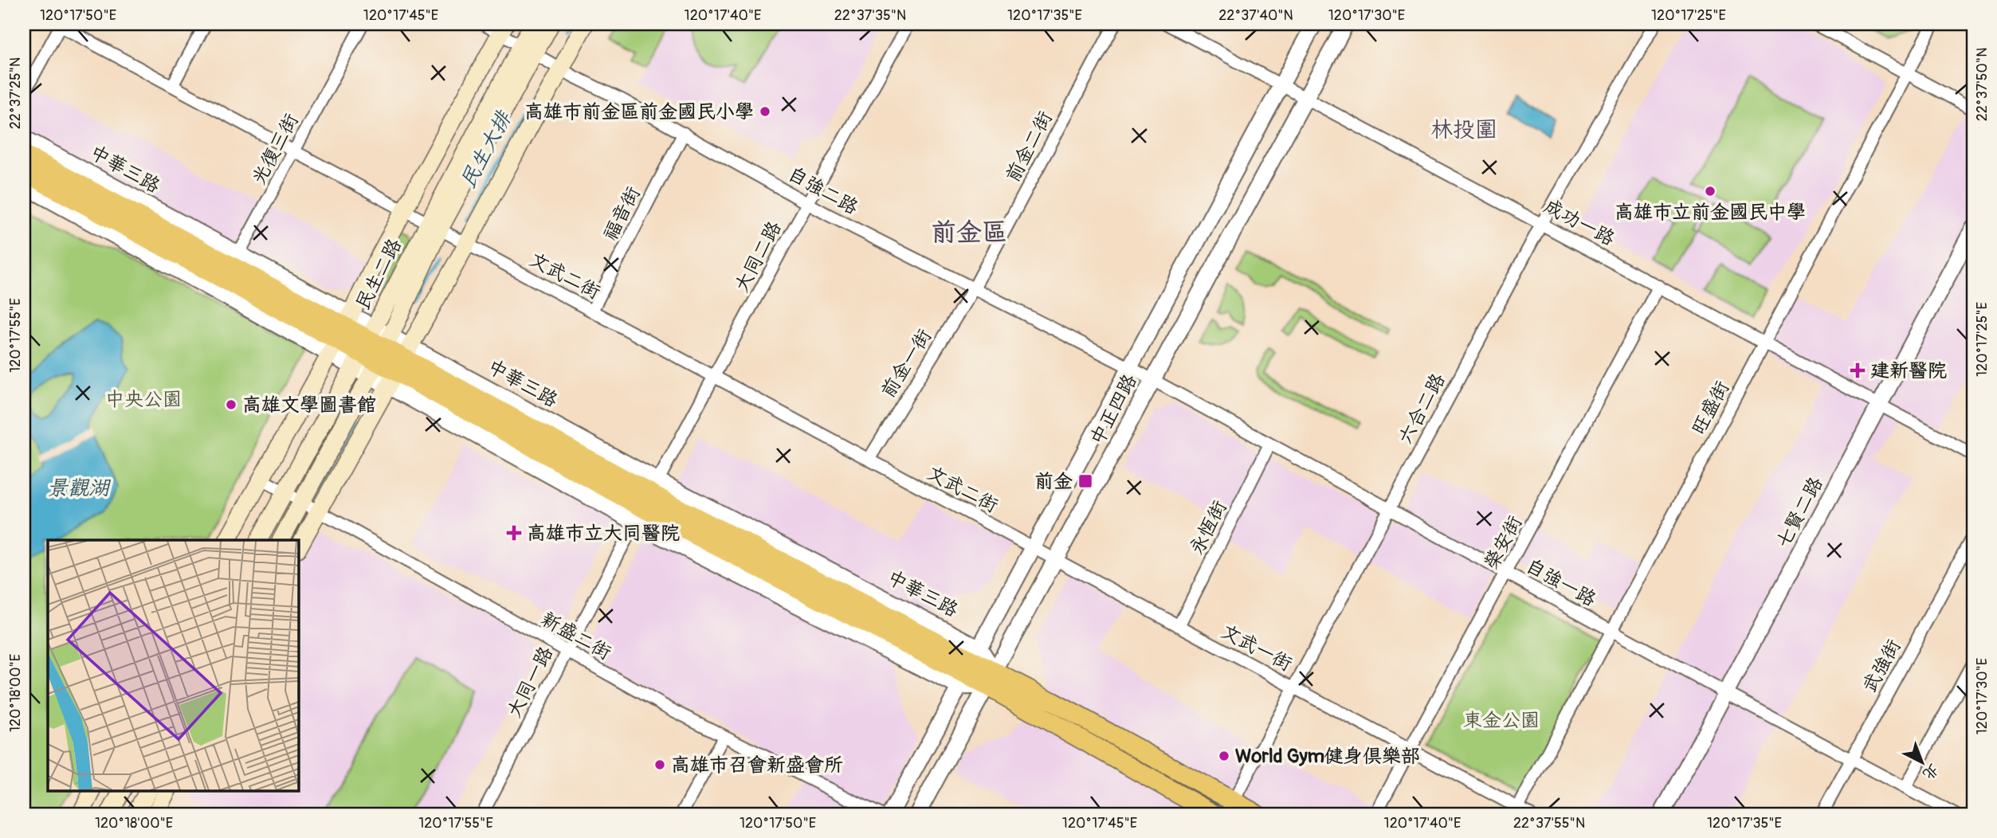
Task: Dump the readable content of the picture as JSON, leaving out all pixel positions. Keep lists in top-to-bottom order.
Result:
{
  "streets": {
    "main road": ["中華三路", "民生二路"],
    "street": [
      "前金二街",
      "光復三街",
      "自強二路",
      "福音街",
      "成功一路",
      "大同二路",
      "文武二街",
      "前金一街",
      "旺盛街",
      "六合二路",
      "中正四路",
      "七賢二路",
      "永恆街",
      "榮安街",
      "自強一路",
      "新盛二街",
      "文武一街",
      "武強街",
      "大同一路"
    ]
  },
  "crossings": [
    ["前金二街", "自強二路"],
    ["前金二街", "前金一街"],
    ["光復三街", "中華三路"],
    ["光復三街", "文武二街"],
    ["中華三路", "大同二路"],
    ["中華三路", "民生二路"],
    ["中華三路", "六合二路"],
    ["中華三路", "中正四路"],
    ["中華三路", "大同一路"],
    ["自強二路", "福音街"],
    ["自強二路", "大同二路"],
    ["自強二路", "民生二路"],
    ["自強二路", "前金一街"],
    ["自強二路", "中正四路"],
    ["自強二路", "自強一路"],
    ["福音街", "文武二街"],
    ["成功一路", "旺盛街"],
    ["成功一路", "六合二路"],
    ["成功一路", "中正四路"],
    ["成功一路", "七賢二路"],
    ["成功一路", "榮安街"],
    ["大同二路", "文武二街"],
    ["大同二路", "大同一路"],
    ["民生二路", "文武二街"],
    ["民生二路", "新盛二街"],
    ["文武二街", "前金一街"],
    ["文武二街", "中正四路"],
    ["文武二街", "文武一街"],
    ["旺盛街", "自強一路"],
    ["旺盛街", "文武一街"],
    ["六合二路", "自強一路"],
    ["六合二路", "文武一街"],
    ["中正四路", "自強一路"],
    ["中正四路", "文武一街"],
    ["七賢二路", "自強一路"],
    ["永恆街", "自強一路"],
    ["永恆街", "文武一街"],
    ["榮安街", "自強一路"],
    ["榮安街", "文武一街"],
    ["自強一路", "武強街"],
    ["新盛二街", "大同一路"]
  ],
  "districts": ["林投圍", "前金區"],
  "water": ["民生大排", "景觀湖"],
  "parks": ["中央公園", "東金公園"],
  "places": {
    "other": [
      "高雄市前金區前金國民小學",
      "高雄市立前金國民中學",
      "高雄文學圖書館",
      "World Gym健身俱樂部",
      "高雄市召會新盛會所"
    ],
    "health": ["建新醫院", "高雄市立大同醫院"],
    "transit": ["前金"]
  },
  "north": "bottom right",
  "coordinates": [
    "120°17'50\"E",
    "120°17'45\"E",
    "120°17'40\"E",
    "22°37'35\"N",
    "120°17'35\"E",
    "22°37'40\"N",
    "120°17'30\"E",
    "120°17'25\"E",
    "22°37'50\"N",
    "22°37'25\"N",
    "120°17'55\"E",
    "120°18'00\"E",
    "22°37'55\"N"
  ]
}
